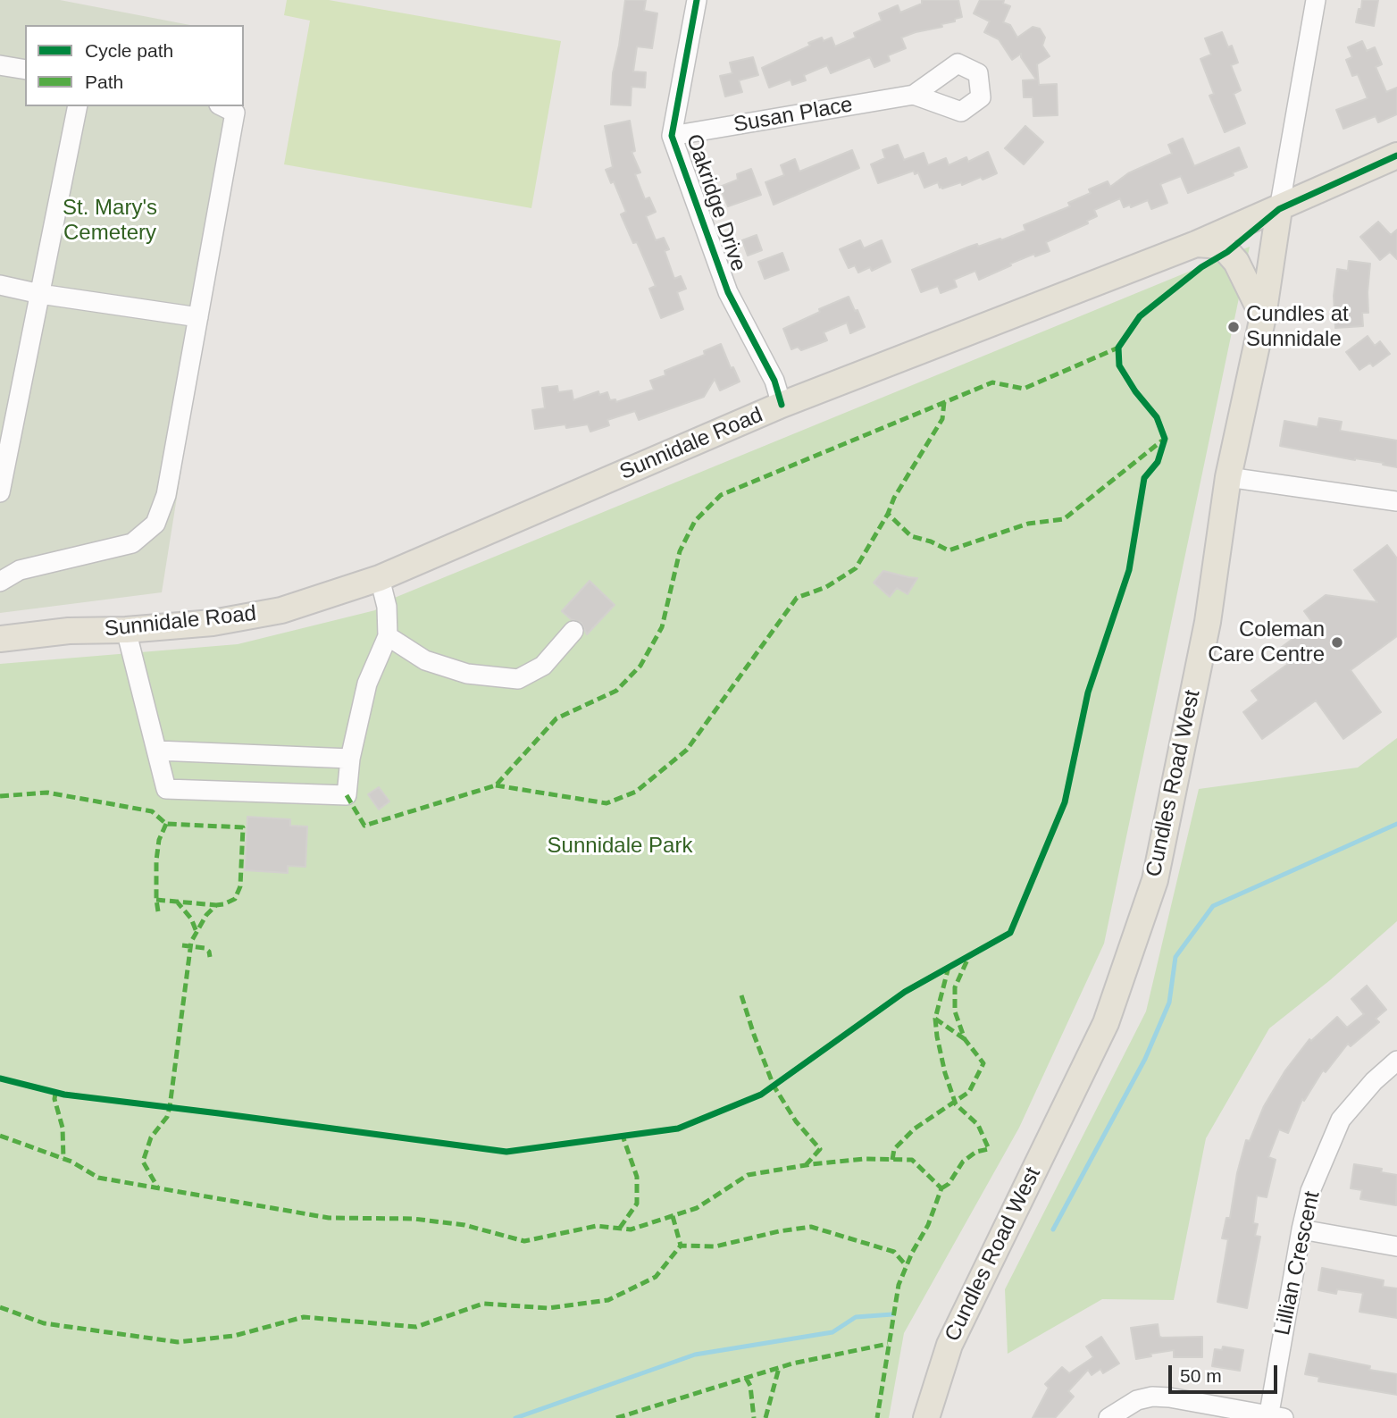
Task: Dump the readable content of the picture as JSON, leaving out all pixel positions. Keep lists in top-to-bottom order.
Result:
{
  "streets": {
    "main road": ["Sunnidale Road", "Cundles Road West"],
    "street": ["Susan Place", "Oakridge Drive", "Lillian Crescent"]
  },
  "crossings": [
    ["Susan Place", "Oakridge Drive"],
    ["Oakridge Drive", "Sunnidale Road"],
    ["Sunnidale Road", "Cundles Road West"]
  ],
  "parks": ["St. Mary's Cemetery", "Sunnidale Park"],
  "places": ["Cundles at Sunnidale", "Coleman Care Centre"],
  "legend": ["Cycle path", "Path"],
  "scale_bar": "50 m"
}
